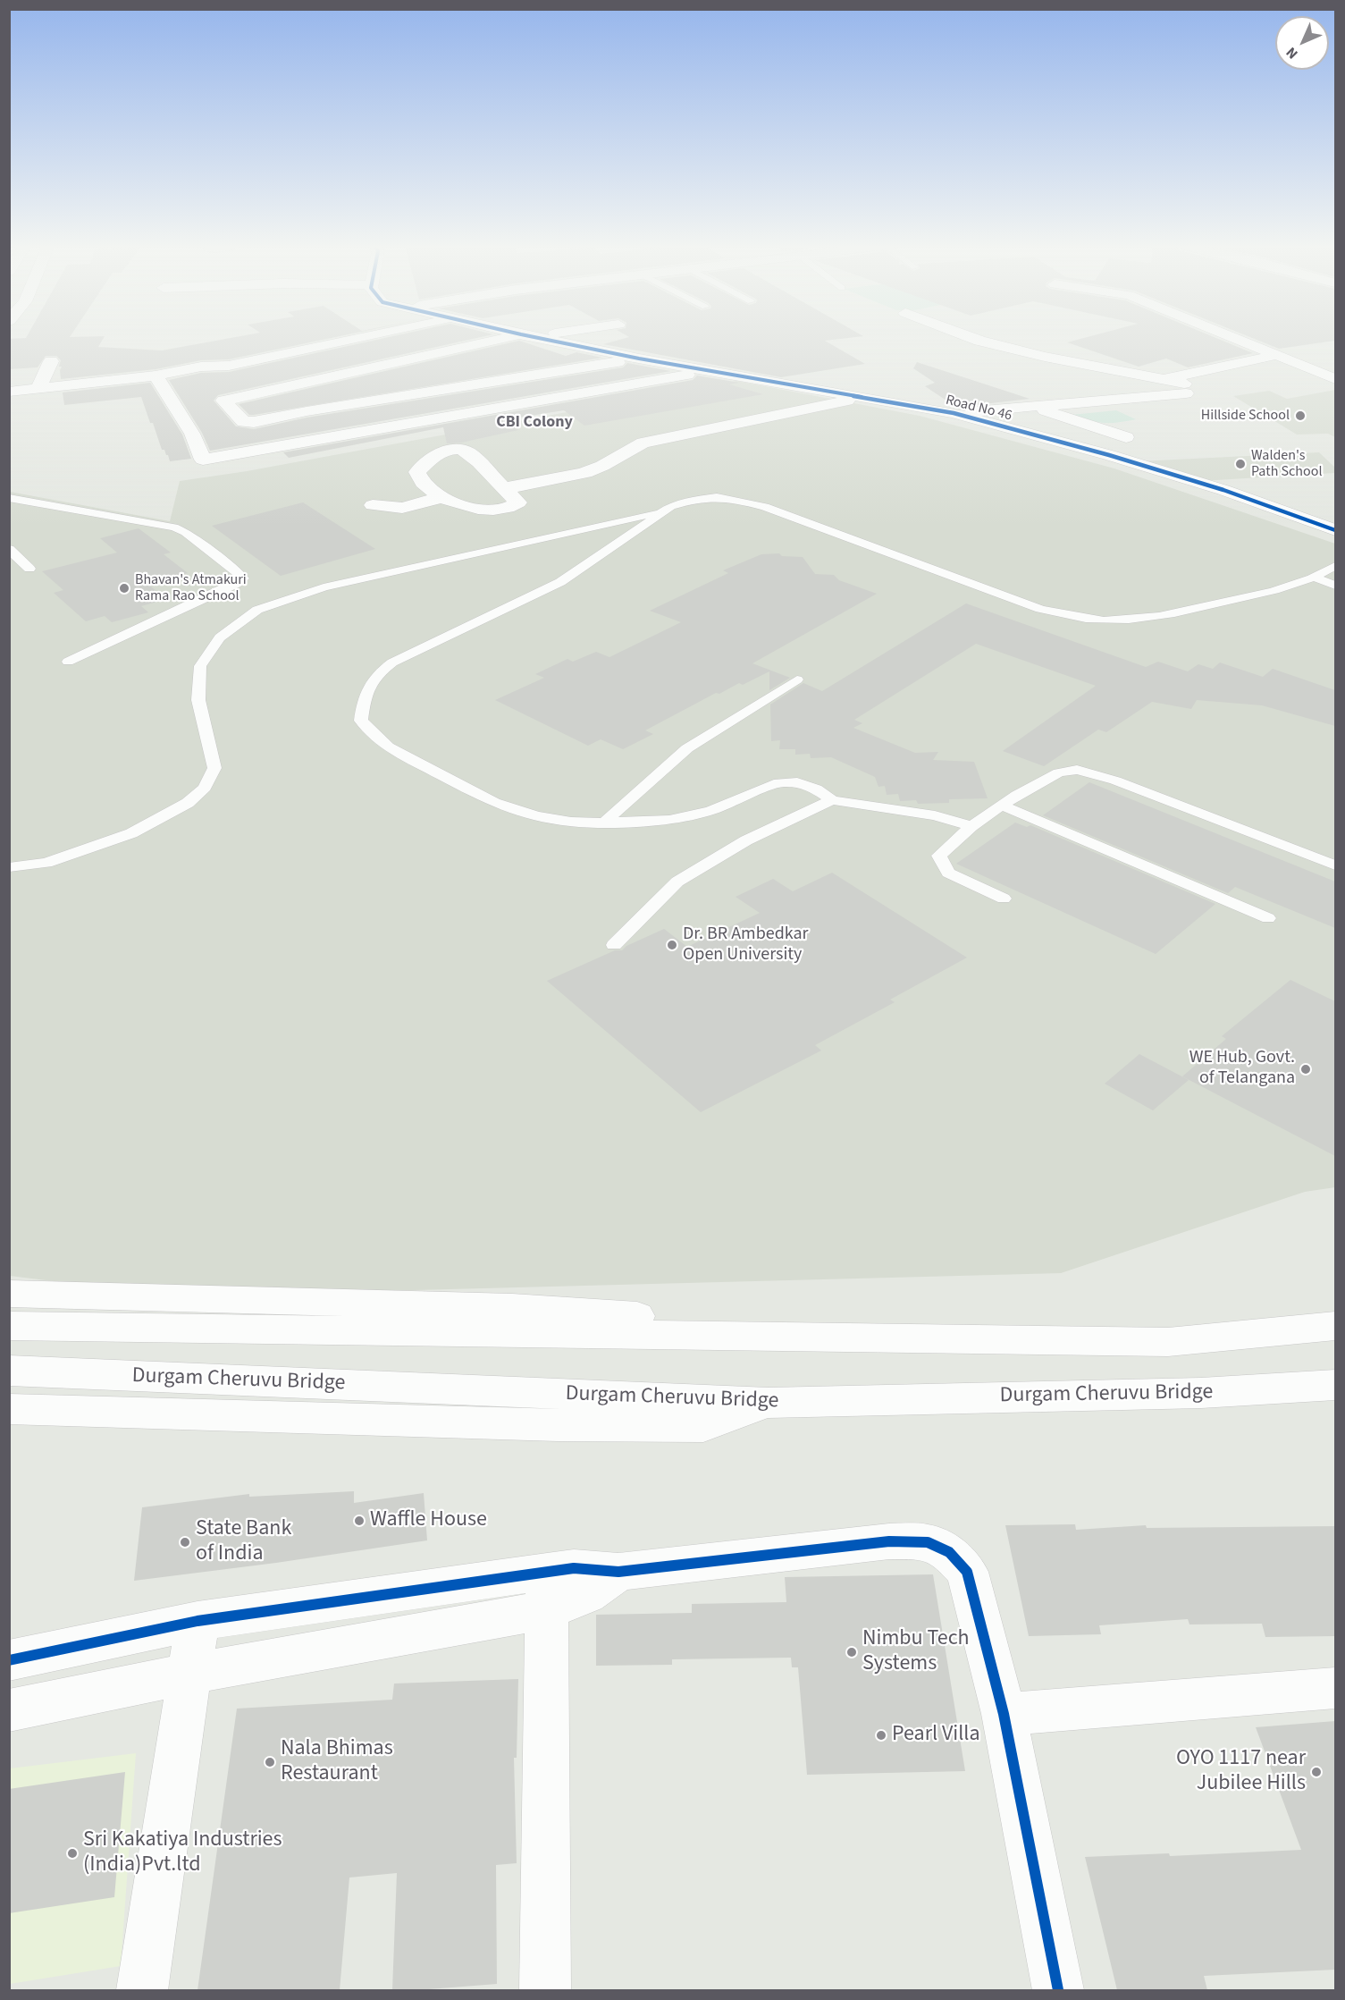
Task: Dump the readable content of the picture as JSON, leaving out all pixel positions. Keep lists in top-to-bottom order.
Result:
{
  "streets": {
    "street": ["Road No 46", "Durgam Cheruvu Bridge"]
  },
  "districts": ["CBI Colony"],
  "places": [
    "Hillside School",
    "Walden's Path School",
    "Bhavan's Atmakuri Rama Rao School",
    "Dr. BR Ambedkar Open University",
    "WE Hub, Govt. of Telangana",
    "Waffle House",
    "State Bank of India",
    "Nimbu Tech Systems",
    "Pearl Villa",
    "Nala Bhimas Restaurant",
    "OYO 1117 near Jubilee Hills",
    "Sri Kakatiya Industries (India)Pvt.ltd"
  ],
  "north": "bottom left"
}
